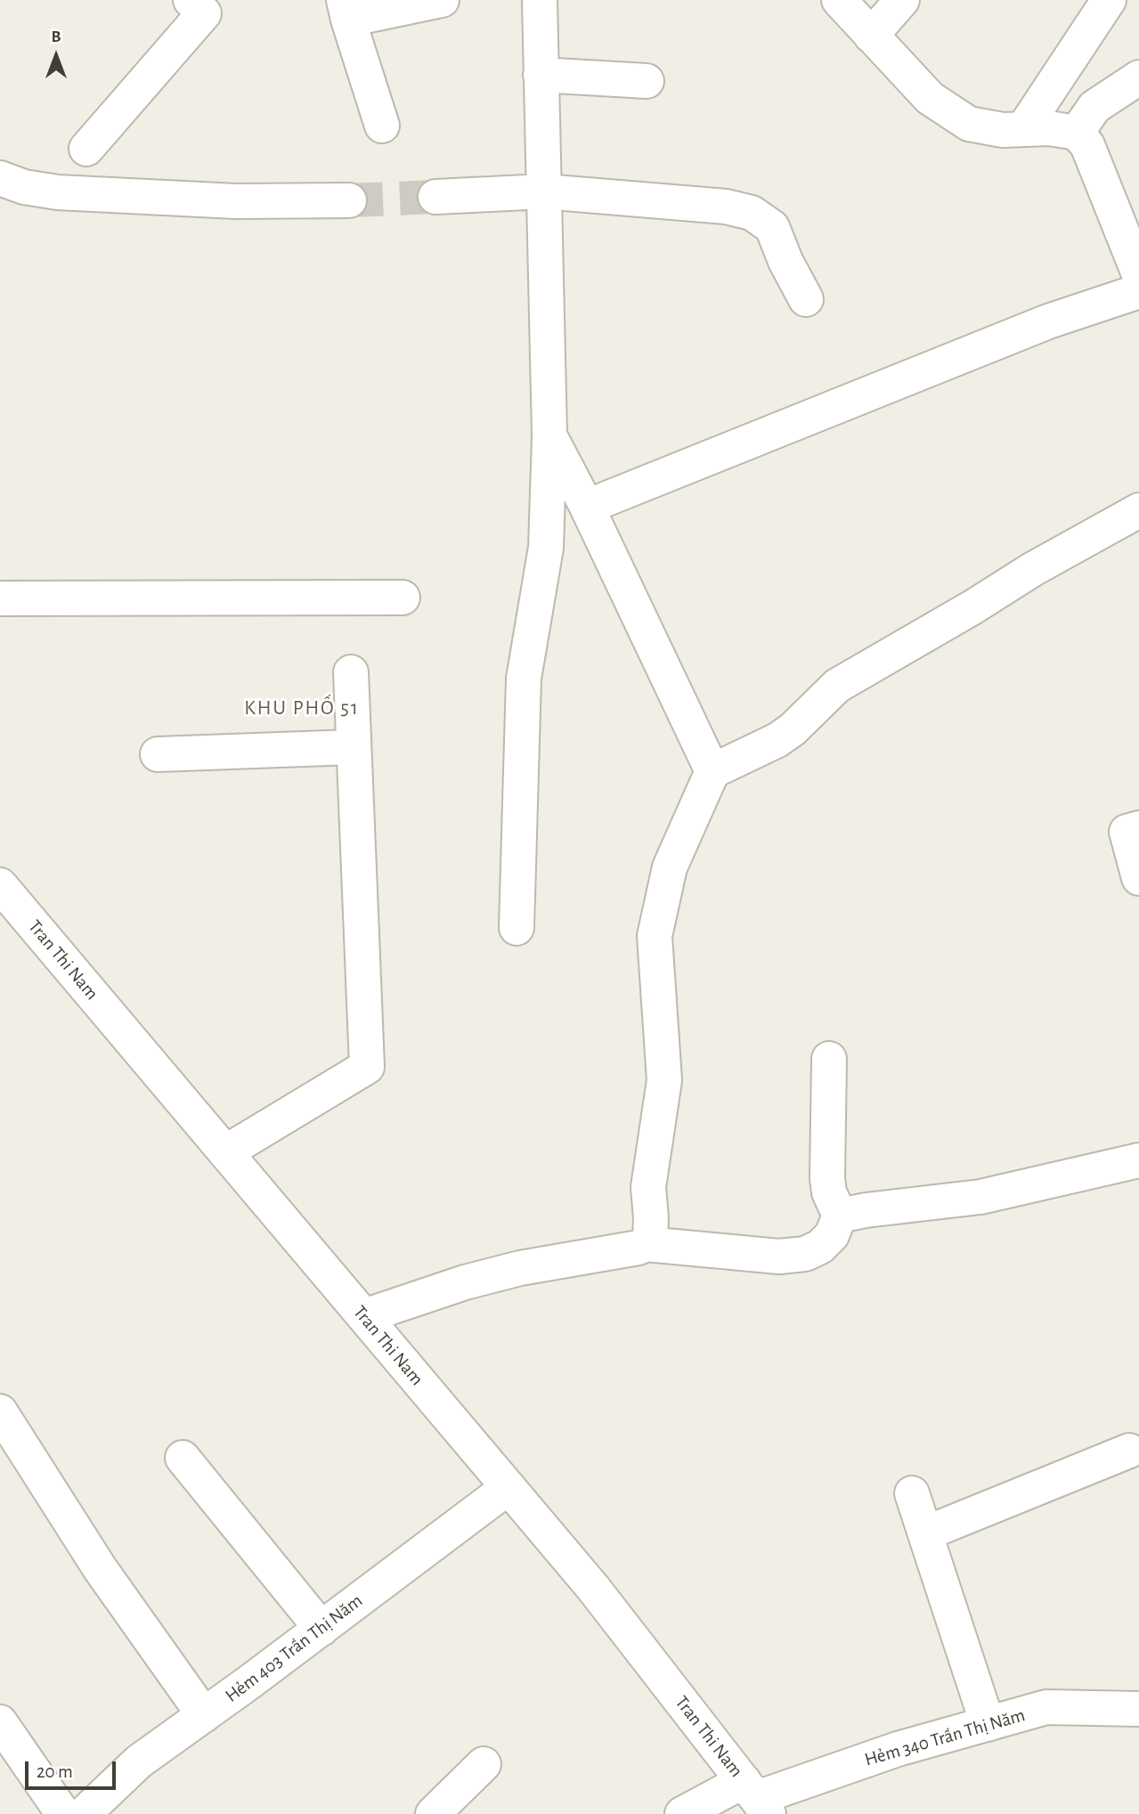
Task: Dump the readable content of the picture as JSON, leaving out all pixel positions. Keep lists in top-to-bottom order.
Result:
{
  "streets": {
    "street": ["Tran Thi Nam", "Hẻm 403 Trần Thị Năm", "Hẻm 340 Trần Thị Năm"]
  },
  "crossings": [
    ["Tran Thi Nam", "Hẻm 403 Trần Thị Năm"],
    ["Tran Thi Nam", "Hẻm 340 Trần Thị Năm"]
  ],
  "districts": ["KHU PHỐ 51"],
  "scale_bar": "20 m",
  "north": "top"
}
